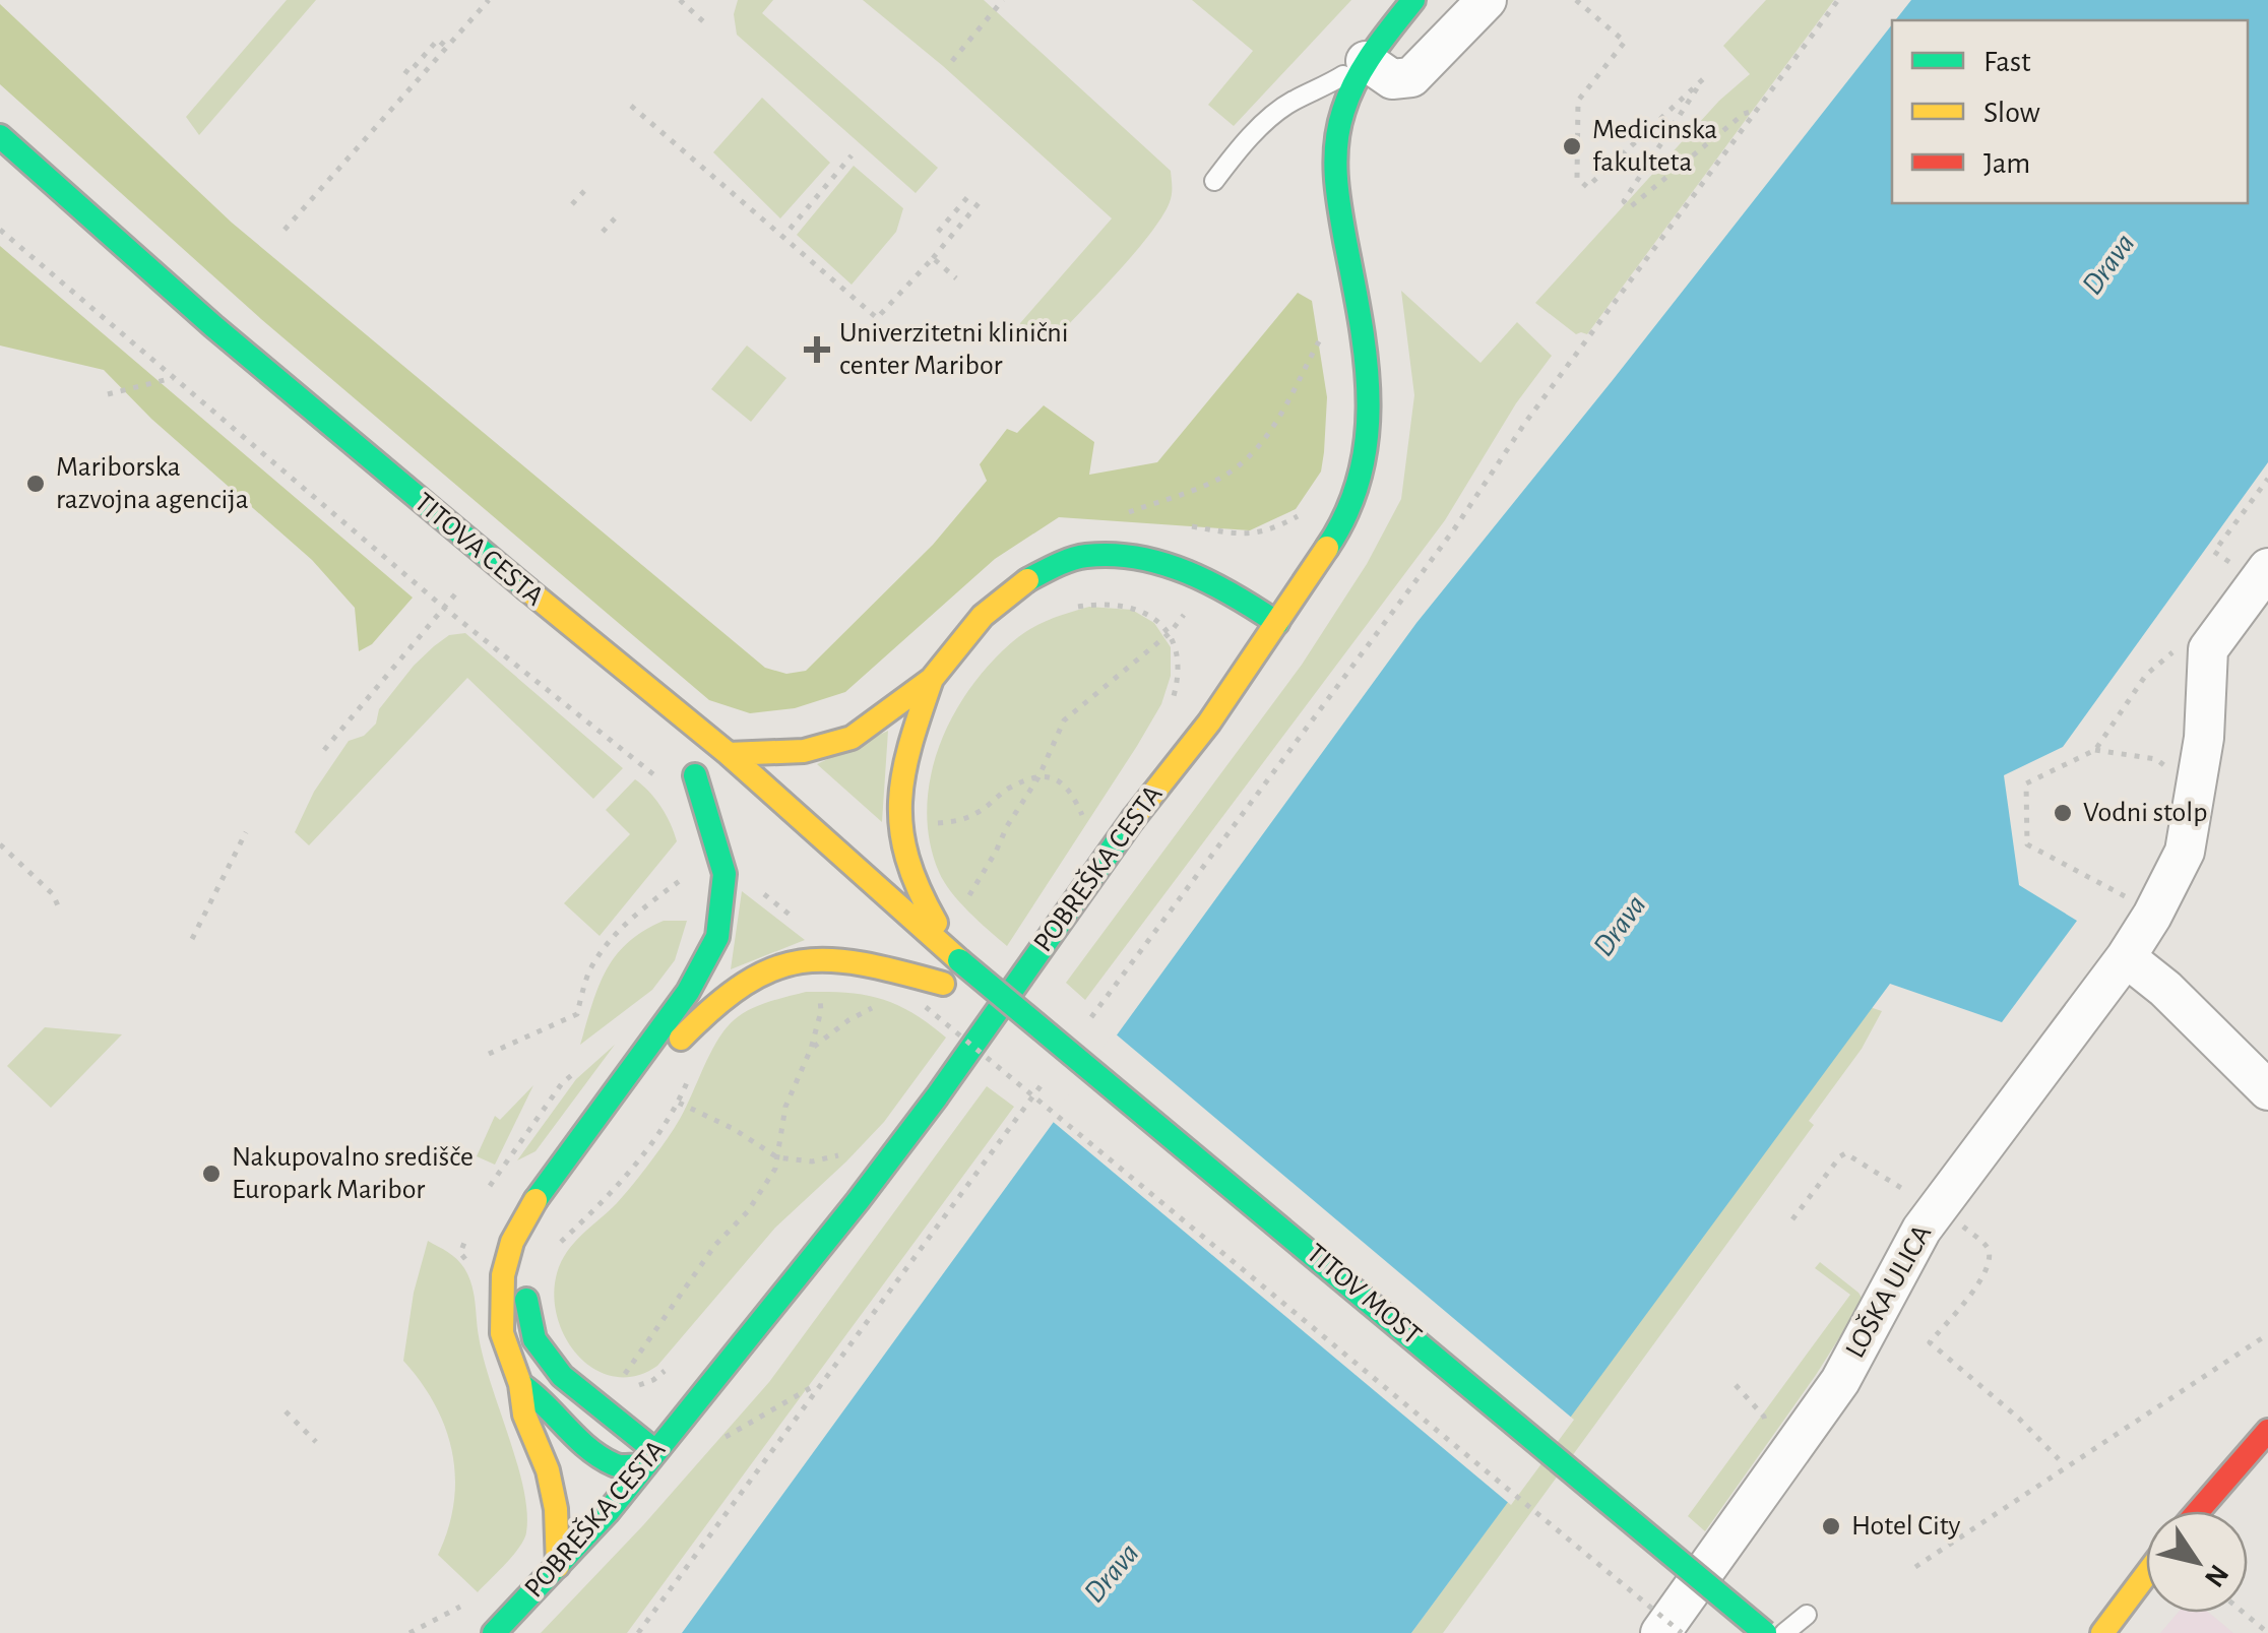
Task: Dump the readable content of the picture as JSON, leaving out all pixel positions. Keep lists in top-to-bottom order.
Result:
{
  "streets": {
    "main road": ["TITOVA CESTA", "POBREŠKA CESTA", "TITOV MOST"],
    "street": ["LOŠKA ULICA"]
  },
  "crossings": [
    ["TITOVA CESTA", "TITOV MOST"]
  ],
  "water": ["Drava"],
  "places": {
    "other": [
      "Medicinska fakulteta",
      "Mariborska razvojna agencija",
      "Vodni stolp",
      "Nakupovalno središče Europark Maribor",
      "Hotel City"
    ],
    "health": ["Univerzitetni klinični center Maribor"]
  },
  "legend": ["Fast", "Slow", "Jam"],
  "north": "bottom right"
}
